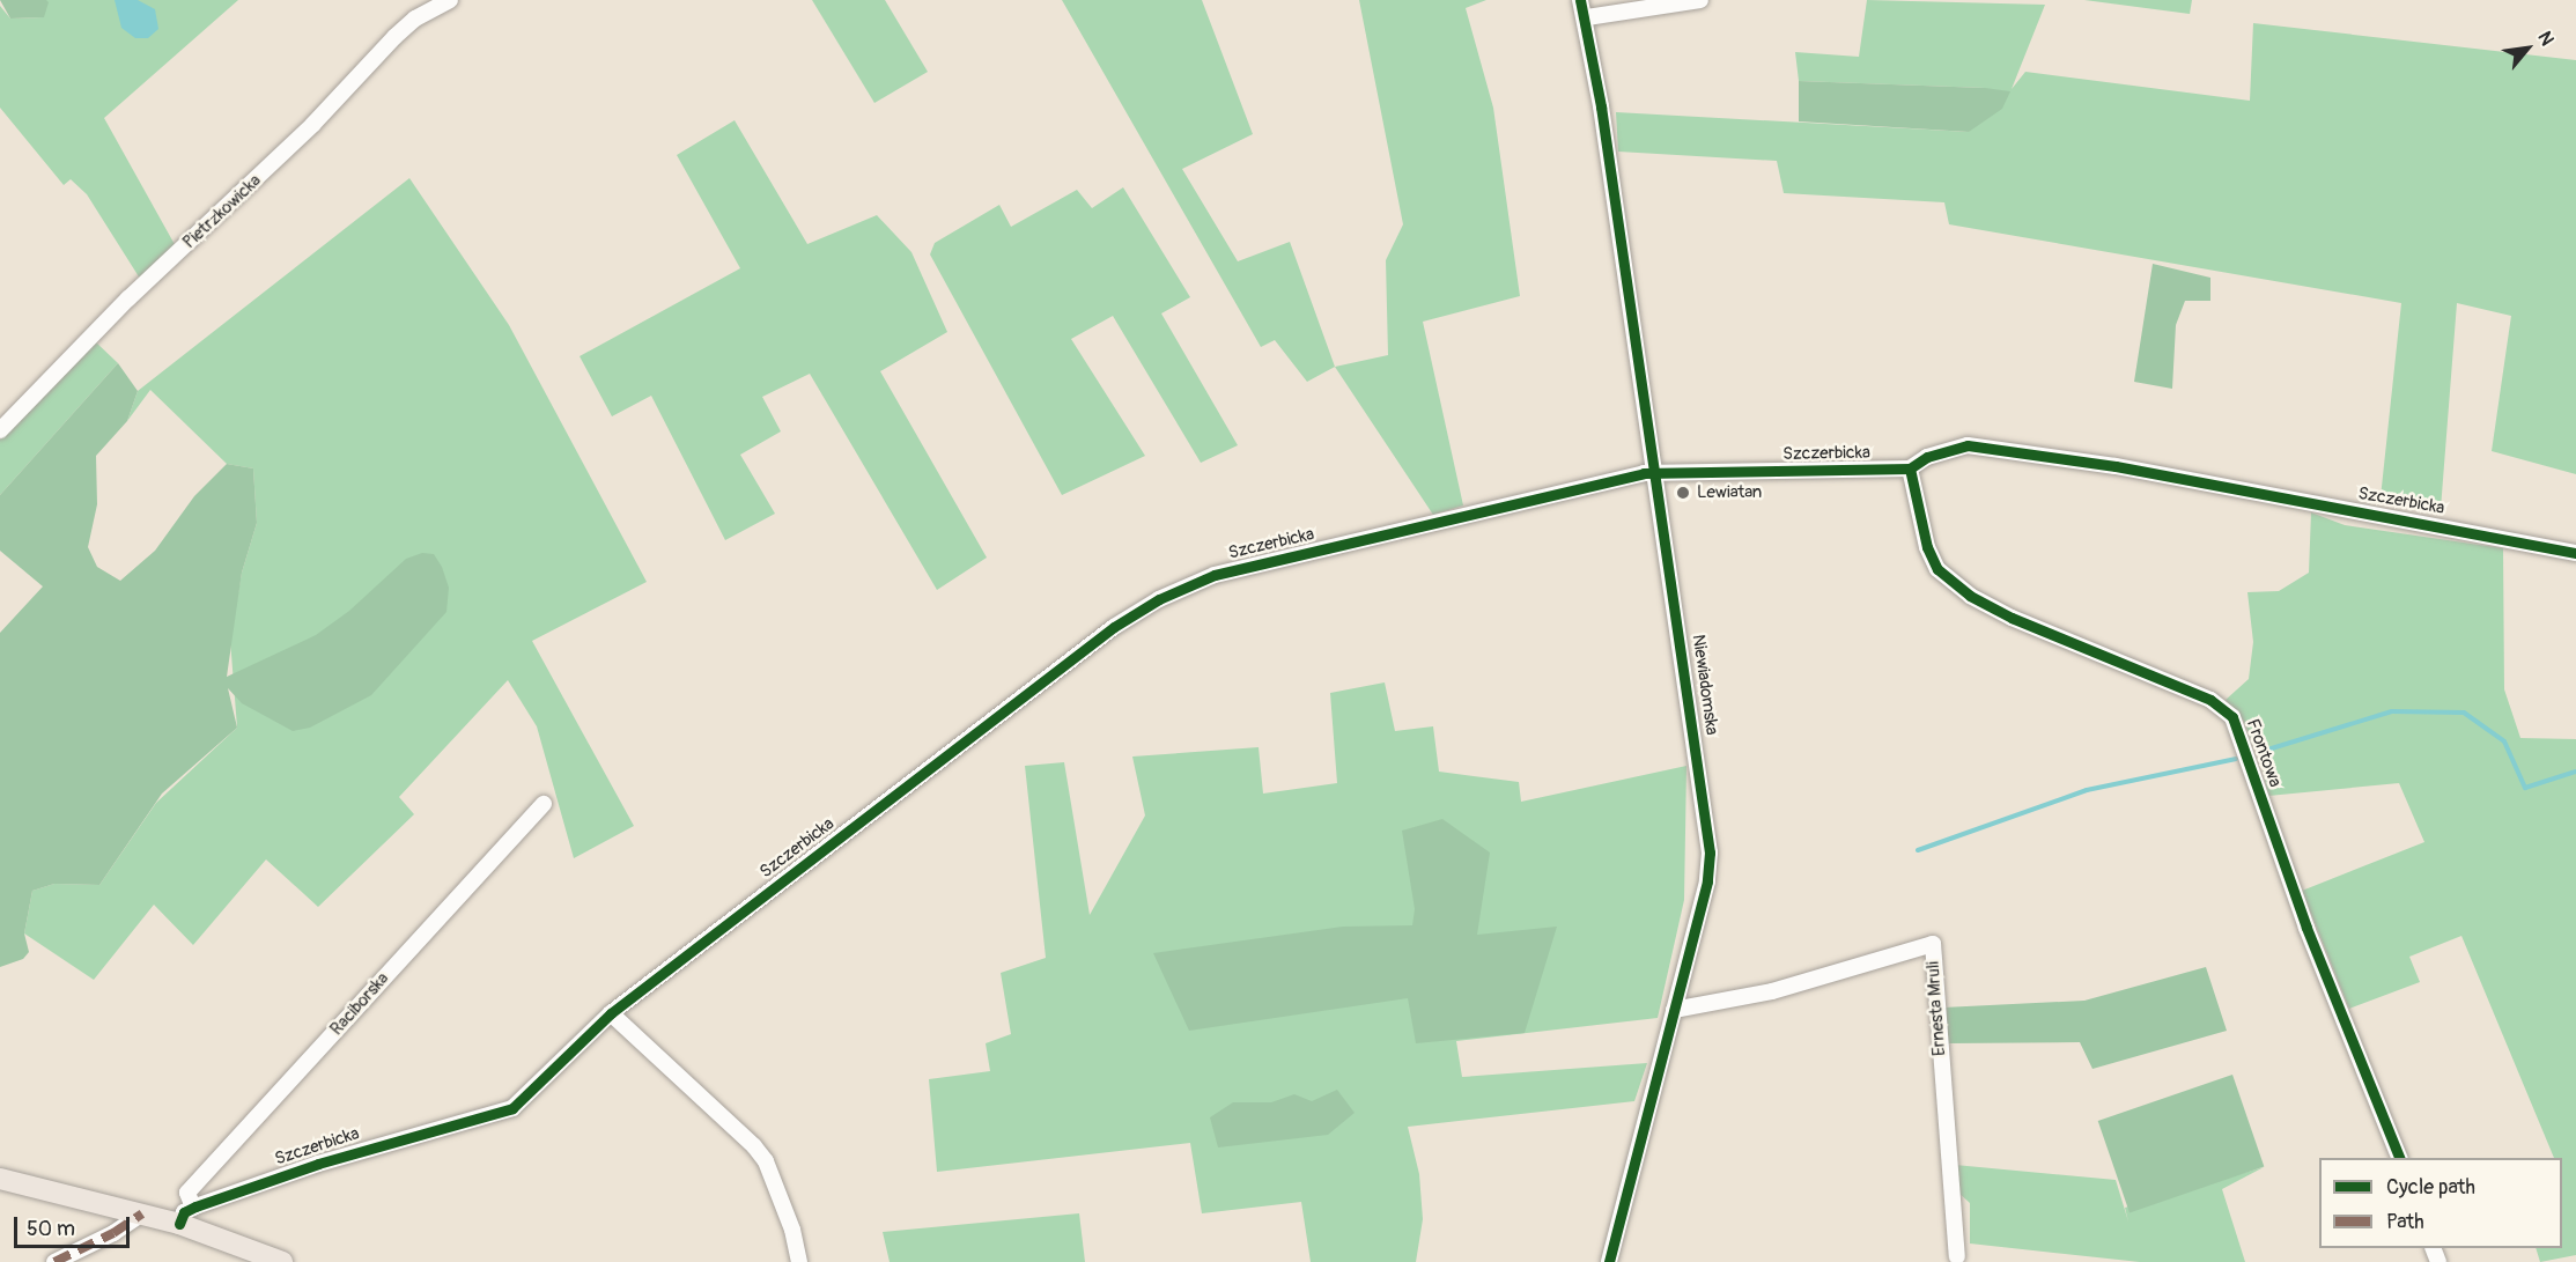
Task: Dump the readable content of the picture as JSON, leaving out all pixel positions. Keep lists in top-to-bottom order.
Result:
{
  "streets": {
    "street": [
      "Pietrzkowicka",
      "Szczerbicka",
      "Niewiadomska",
      "Frontowa",
      "Raciborska",
      "Ernesta Mruli"
    ]
  },
  "crossings": [
    ["Szczerbicka", "Niewiadomska"],
    ["Szczerbicka", "Frontowa"],
    ["Szczerbicka", "Raciborska"],
    ["Niewiadomska", "Ernesta Mruli"]
  ],
  "places": ["Lewiatan"],
  "legend": ["Cycle path", "Path"],
  "scale_bar": "50 m",
  "north": "top right"
}
